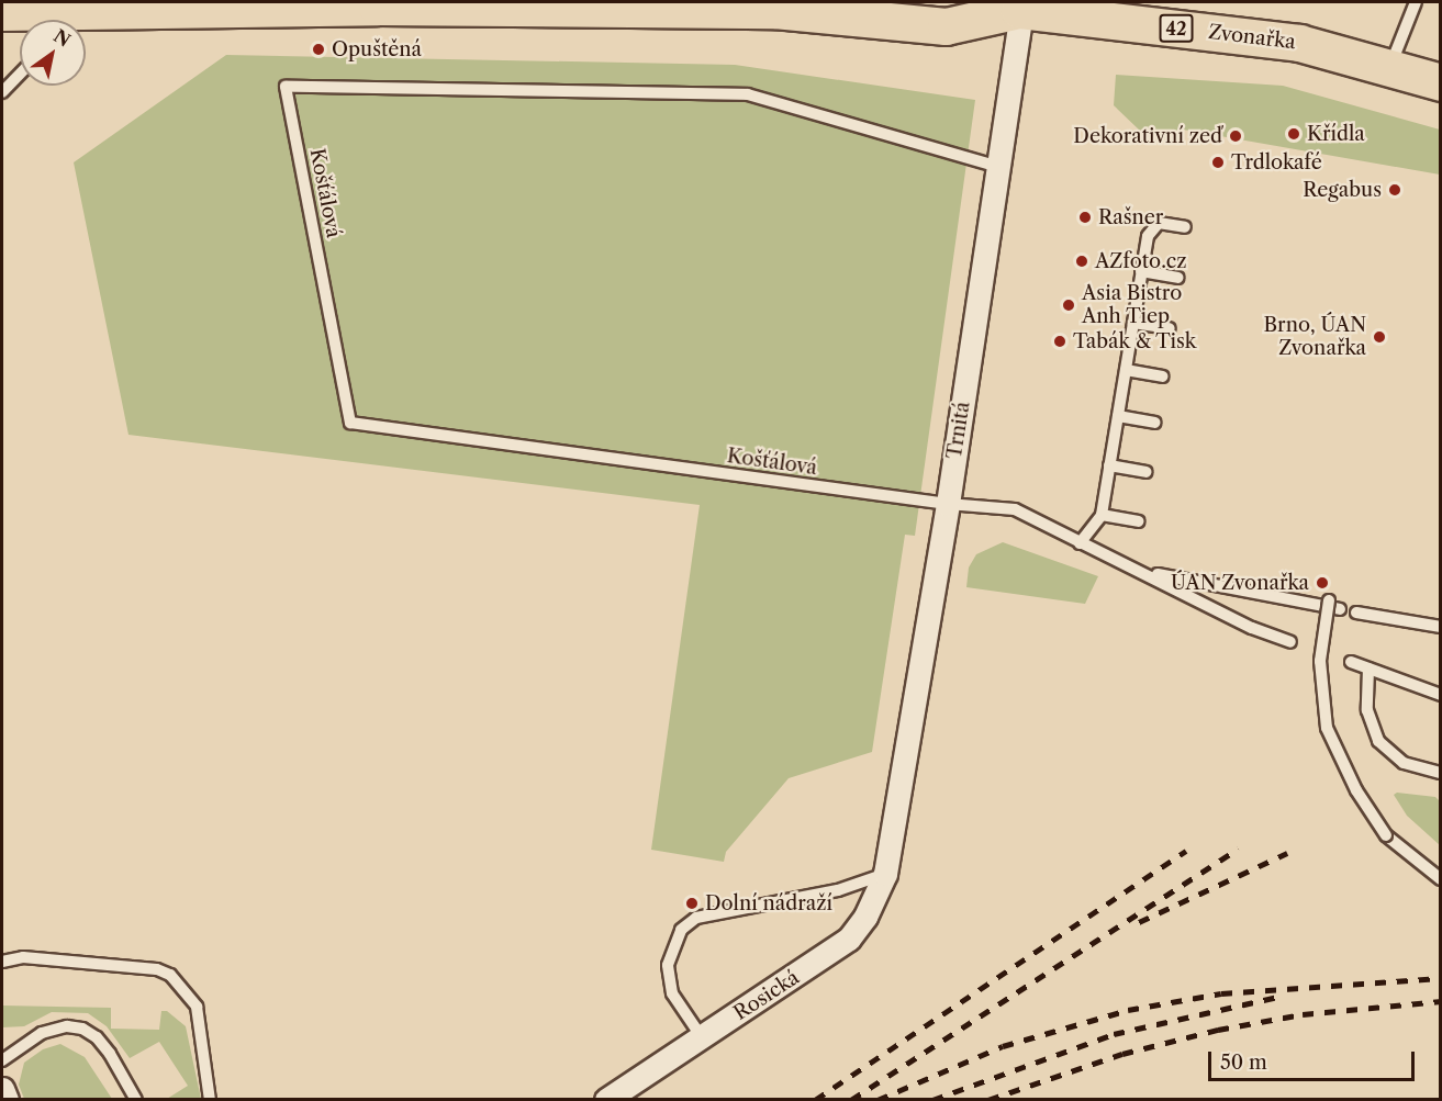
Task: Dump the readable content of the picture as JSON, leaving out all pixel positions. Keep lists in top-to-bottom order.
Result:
{
  "streets": {
    "main road": ["42", "Zvonařka"],
    "street": ["Trnitá", "Rosická"],
    "lane": ["Košťálová"]
  },
  "crossings": [
    ["42", "Zvonařka"],
    ["42", "Trnitá"],
    ["Zvonařka", "Trnitá"],
    ["Košťálová", "Trnitá"],
    ["Trnitá", "Rosická"]
  ],
  "places": [
    "Opuštěná",
    "Křídla",
    "Dekorativní zeď",
    "Trdlokafé",
    "Regabus",
    "Rašner",
    "AZfoto.cz",
    "Asia Bistro Anh Tiep",
    "Brno, ÚAN Zvonařka",
    "Tabák & Tisk",
    "ÚAN Zvonařka",
    "Dolní nádraží"
  ],
  "scale_bar": "50 m",
  "north": "top right"
}
